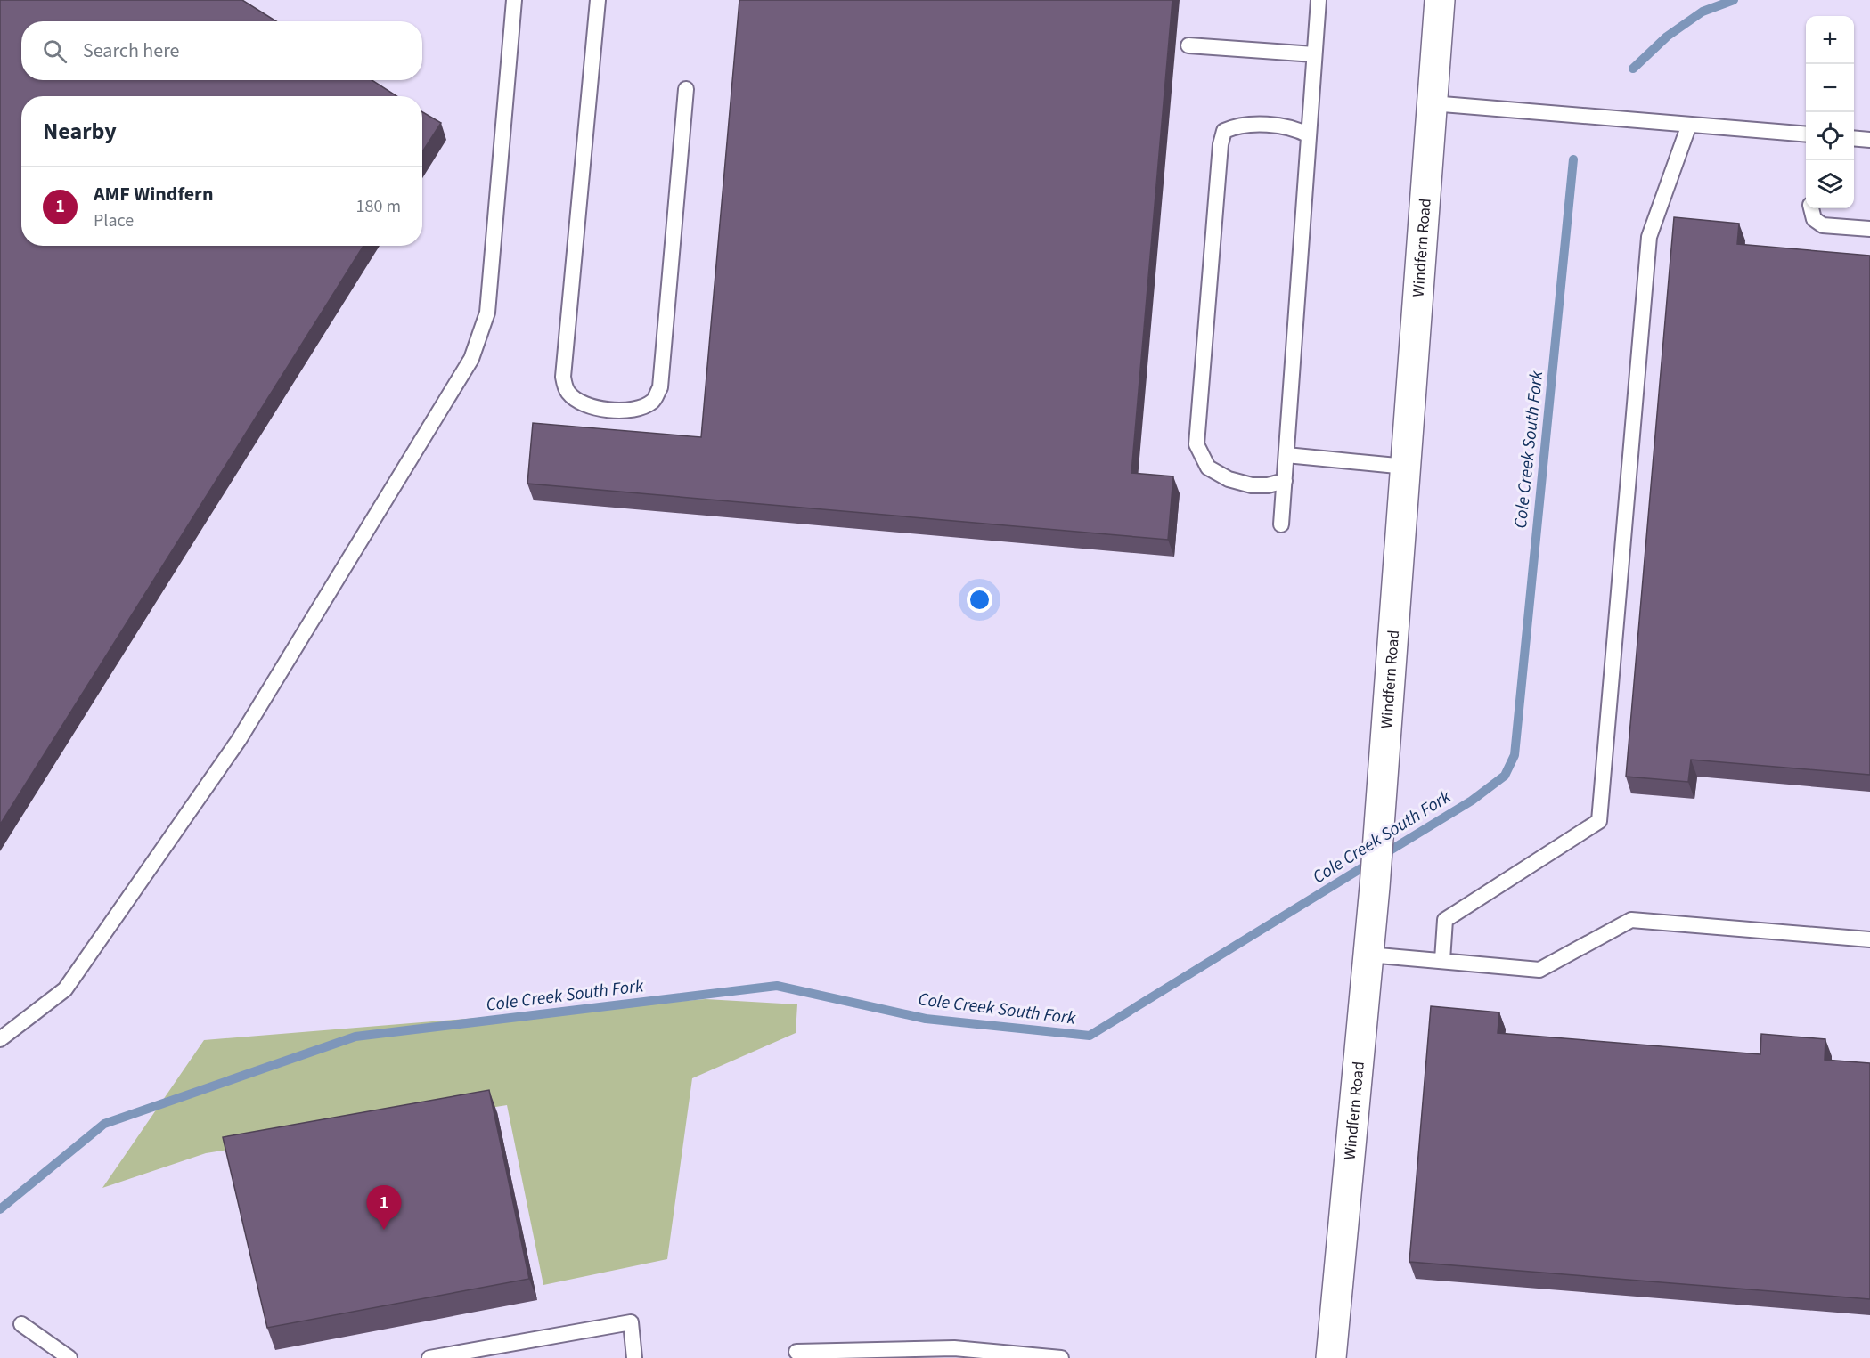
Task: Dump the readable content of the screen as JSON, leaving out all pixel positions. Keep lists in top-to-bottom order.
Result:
{
  "streets": {
    "street": ["Windfern Road"]
  },
  "water": ["Cole Creek South Fork"],
  "page": {
    "map_buttons": ["+", "−"],
    "search": "Search here",
    "heading": "Nearby",
    "list": [
      {
        "mark": "1",
        "name": "AMF Windfern",
        "note": "Place",
        "value": "180 m"
      }
    ],
    "pins": "1"
  }
}
